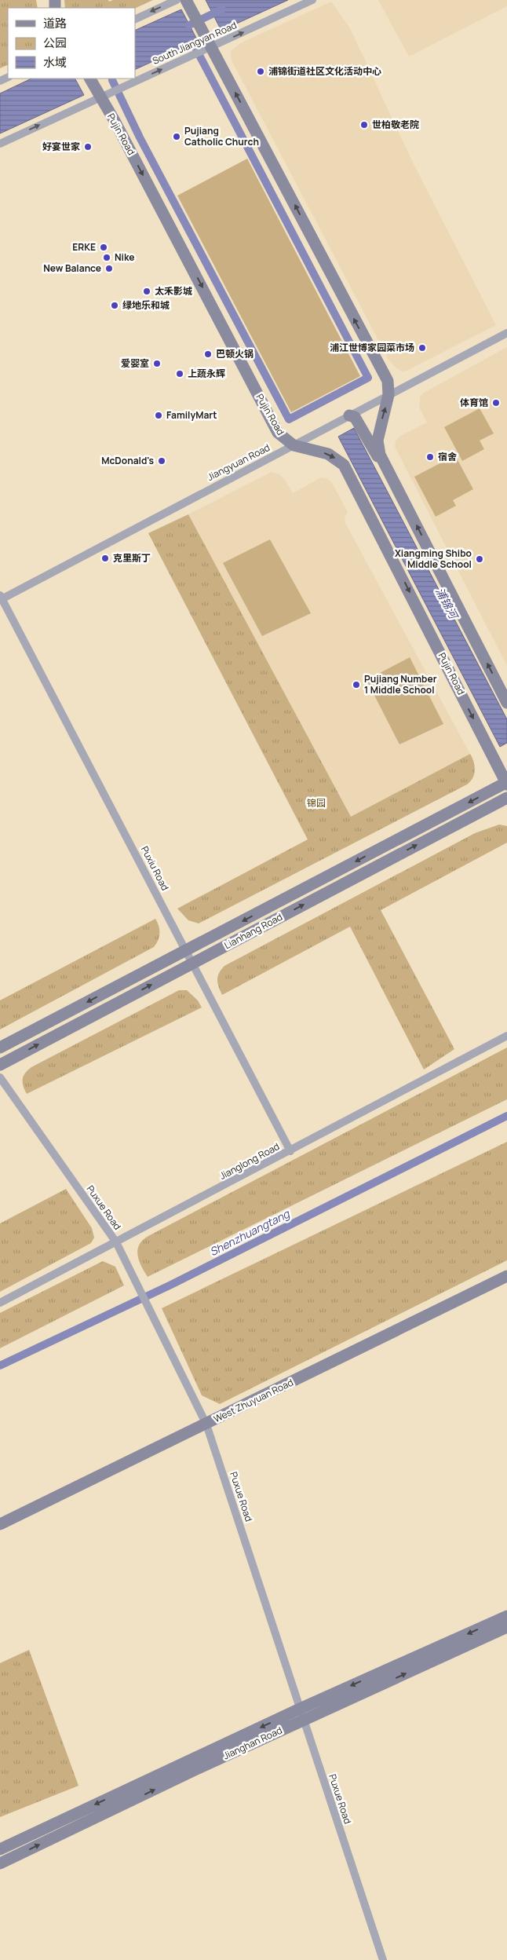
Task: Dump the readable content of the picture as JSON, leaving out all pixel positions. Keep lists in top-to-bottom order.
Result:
{
  "streets": {
    "street": [
      "South Jiangyan Road",
      "Pujin Road",
      "Jiangyuan Road",
      "Puxiu Road",
      "Lianhang Road",
      "Jianglong Road",
      "Puxue Road",
      "West Zhuyuan Road",
      "Jianghan Road"
    ]
  },
  "crossings": [
    ["South Jiangyan Road", "Pujin Road"],
    ["Pujin Road", "Jiangyuan Road"],
    ["Pujin Road", "Lianhang Road"],
    ["Jiangyuan Road", "Puxiu Road"],
    ["Puxiu Road", "Lianhang Road"],
    ["Puxiu Road", "Jianglong Road"],
    ["Jianglong Road", "Puxue Road"],
    ["Puxue Road", "West Zhuyuan Road"],
    ["Puxue Road", "Jianghan Road"]
  ],
  "one_way": ["South Jiangyan Road"],
  "water": ["浦锦河", "Shenzhuangtang"],
  "parks": ["锦园"],
  "places": [
    "浦锦街道社区文化活动中心",
    "世柏敬老院",
    "Pujiang Catholic Church",
    "好宴世家",
    "ERKE",
    "Nike",
    "New Balance",
    "太禾影城",
    "绿地乐和城",
    "浦江世博家园菜市场",
    "巴顿火锅",
    "爱婴室",
    "上蔬永辉",
    "体育馆",
    "FamilyMart",
    "宿舍",
    "McDonald's",
    "克里斯丁",
    "Xiangming Shibo Middle School",
    "Pujiang Number 1 Middle School"
  ],
  "legend": ["道路", "公园", "水域"]
}
